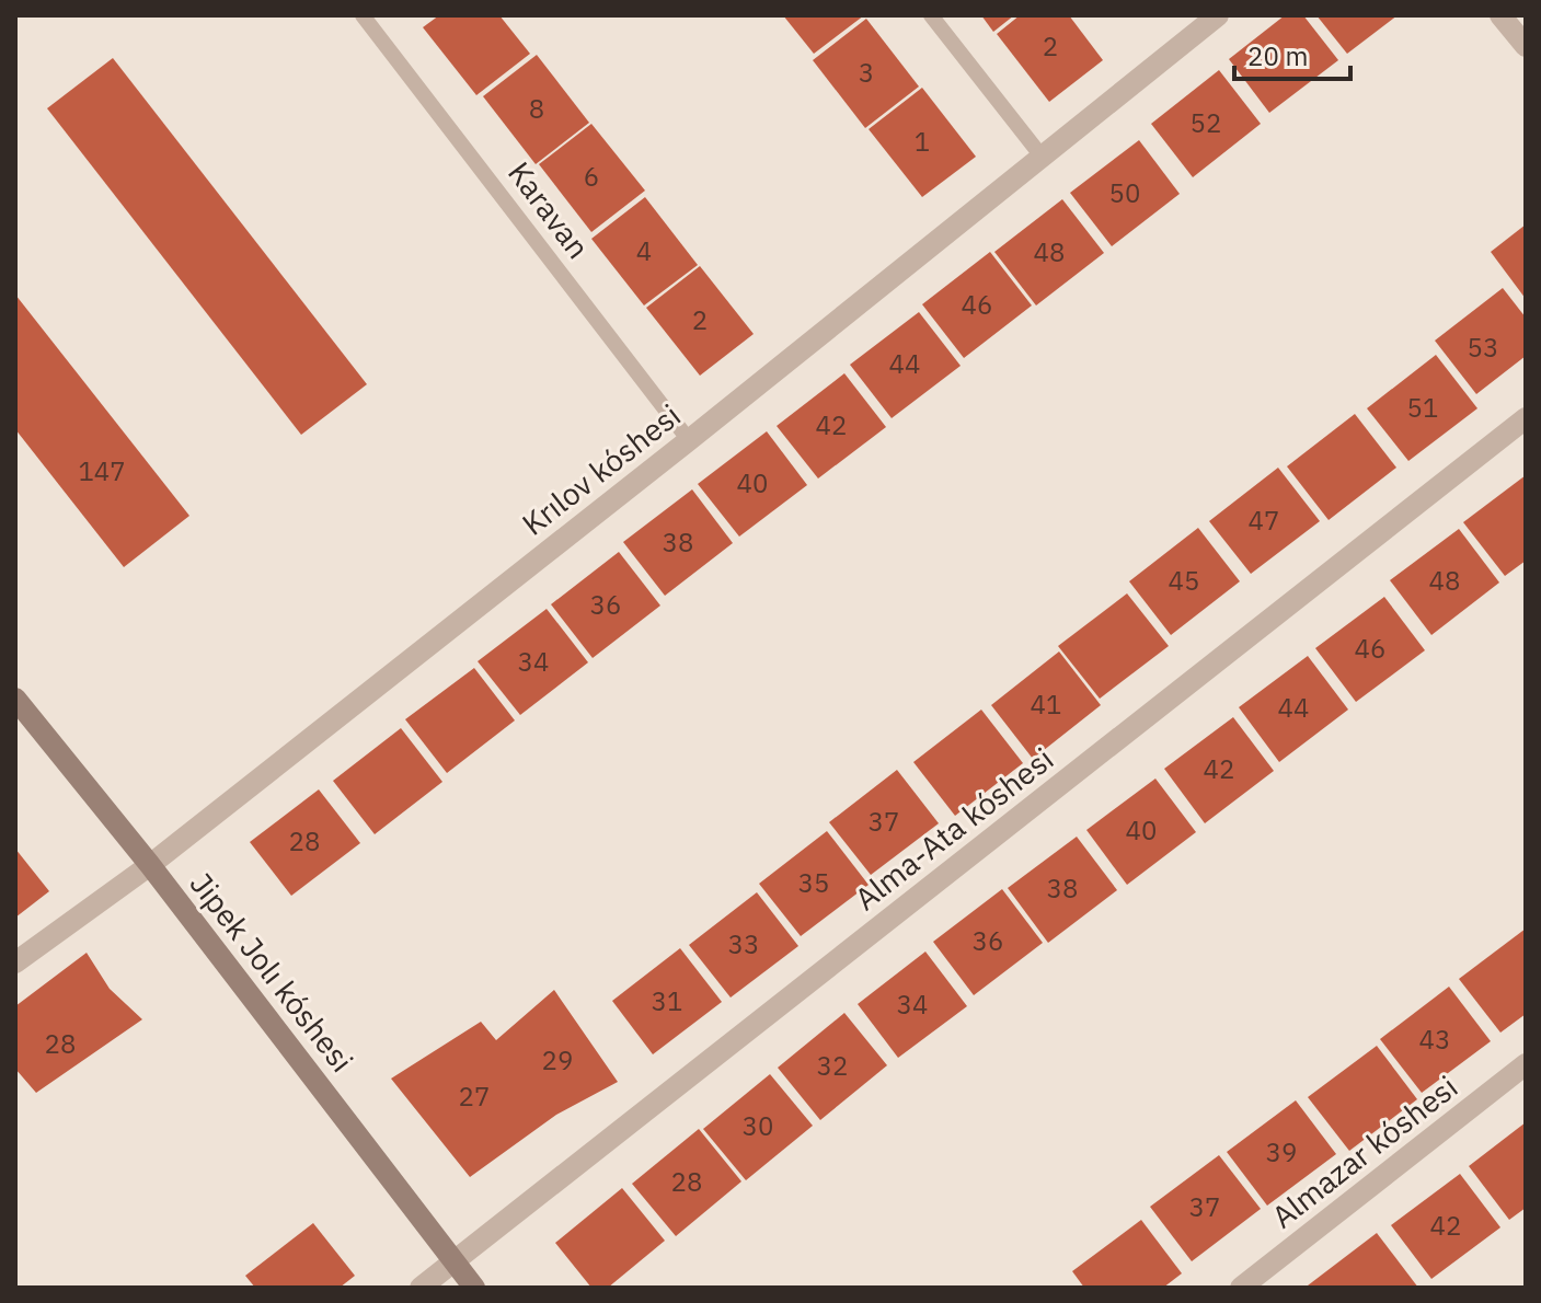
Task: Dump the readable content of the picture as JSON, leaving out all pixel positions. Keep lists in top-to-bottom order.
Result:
{
  "streets": {
    "street": [
      "Krılov kóshesi",
      "Alma-Ata kóshesi",
      "Jipek Jolı kóshesi",
      "Almazar kóshesi"
    ],
    "lane": ["Karavan"]
  },
  "crossings": [
    ["Karavan", "Krılov kóshesi"],
    ["Krılov kóshesi", "Jipek Jolı kóshesi"],
    ["Alma-Ata kóshesi", "Jipek Jolı kóshesi"]
  ],
  "house_numbers": [
    "2",
    "3",
    "8",
    "52",
    "1",
    "6",
    "50",
    "4",
    "48",
    "46",
    "2",
    "53",
    "44",
    "51",
    "42",
    "147",
    "40",
    "47",
    "38",
    "45",
    "48",
    "36",
    "46",
    "34",
    "41",
    "44",
    "42",
    "37",
    "40",
    "28",
    "35",
    "38",
    "36",
    "33",
    "31",
    "34",
    "43",
    "28",
    "29",
    "32",
    "27",
    "30",
    "39",
    "28",
    "37",
    "42"
  ],
  "scale_bar": "20 m"
}
